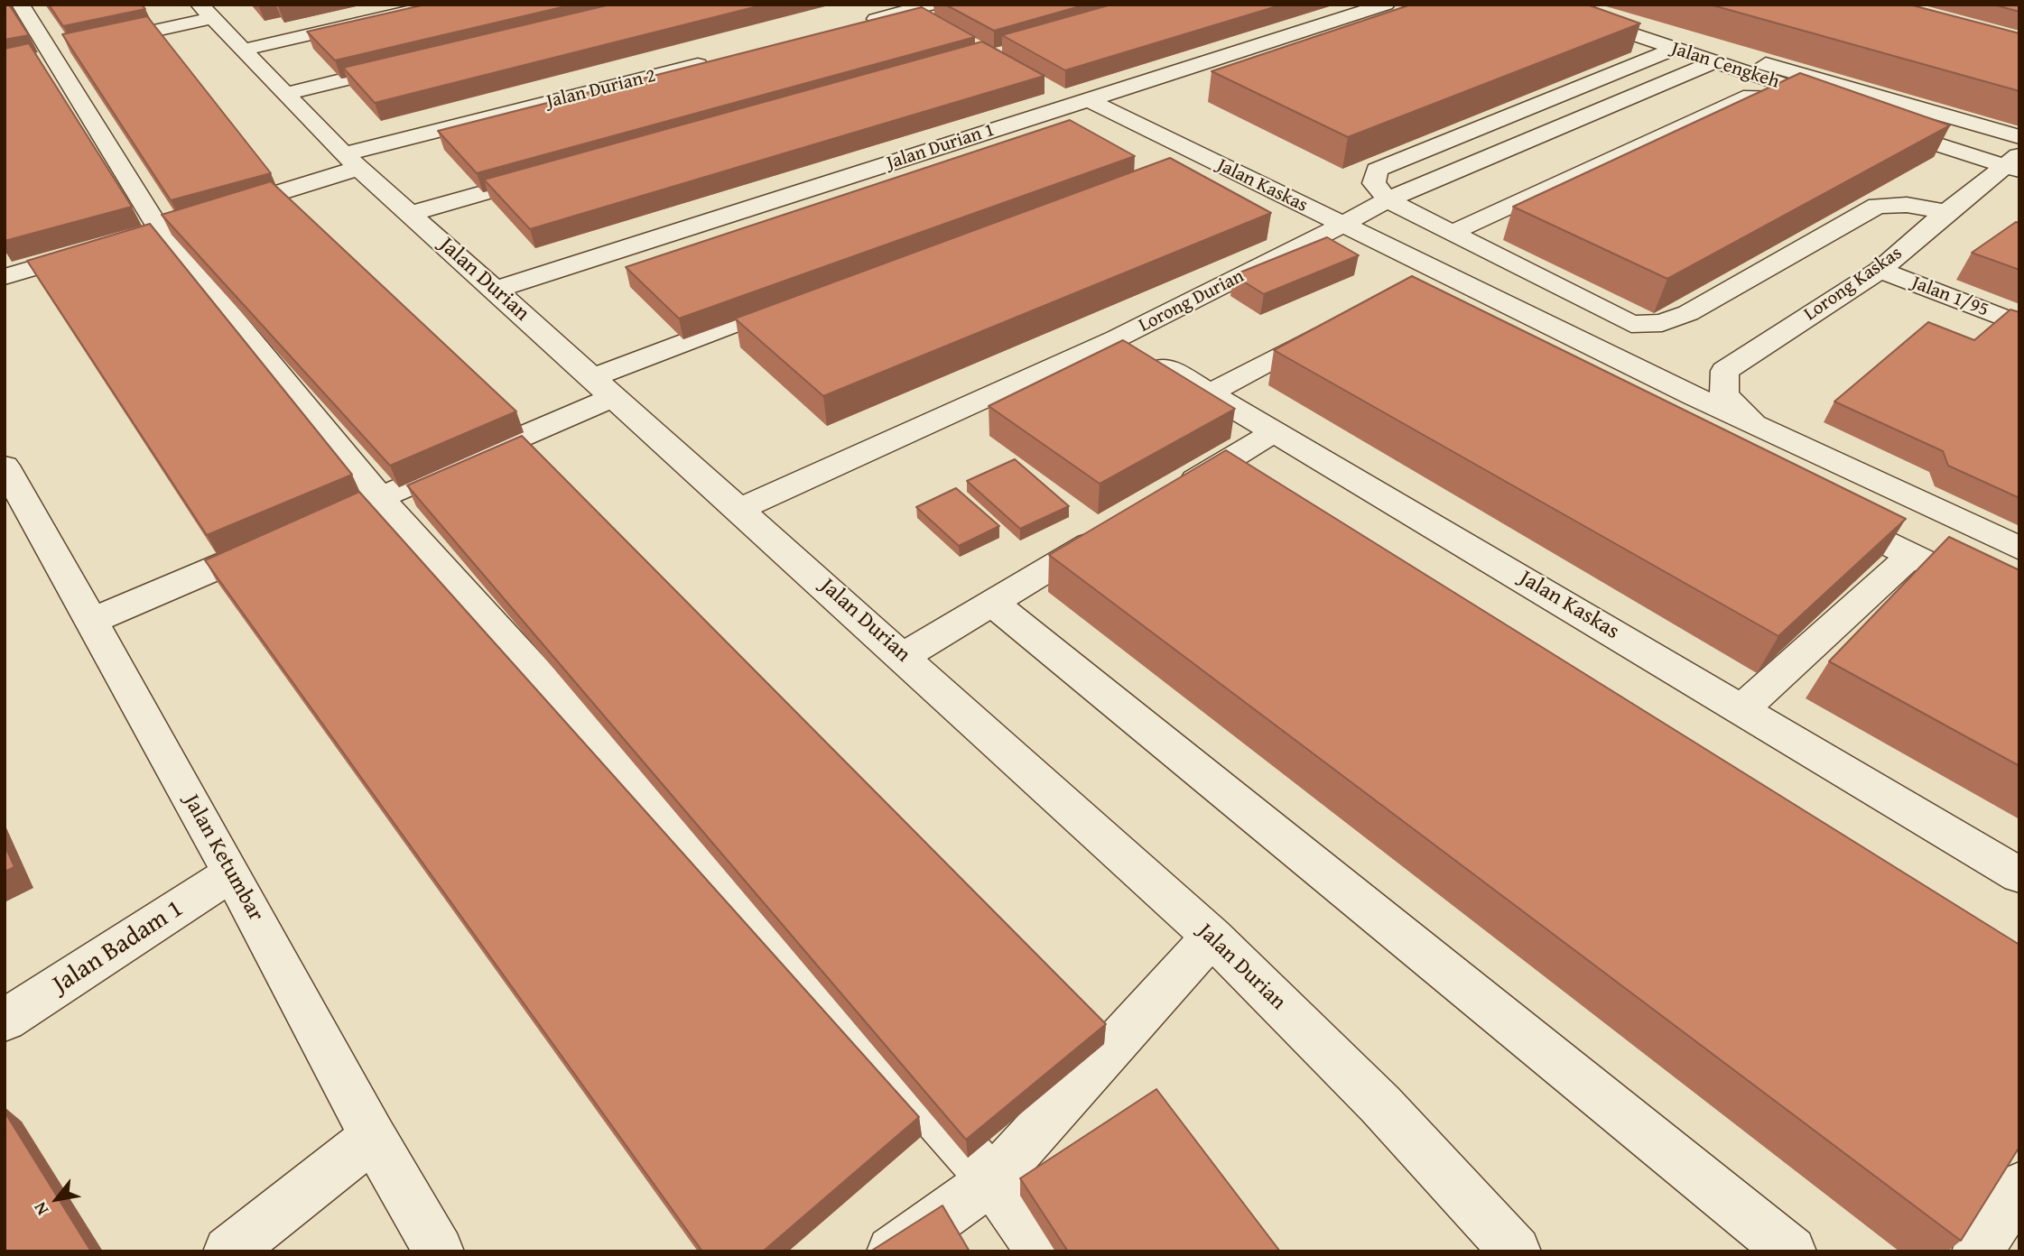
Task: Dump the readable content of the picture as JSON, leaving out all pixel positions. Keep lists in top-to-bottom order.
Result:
{
  "streets": {
    "street": [
      "Jalan Cengkeh",
      "Jalan Durian 2",
      "Jalan Durian 1",
      "Jalan Kaskas",
      "Jalan Durian",
      "Lorong Kaskas",
      "Jalan 1/95",
      "Lorong Durian",
      "Jalan Ketumbar",
      "Jalan Badam 1"
    ]
  },
  "crossings": [
    ["Jalan Cengkeh", "Lorong Kaskas"],
    ["Jalan Cengkeh", "Lorong Durian"],
    ["Jalan Durian 2", "Jalan Durian"],
    ["Jalan Durian 1", "Jalan Kaskas"],
    ["Jalan Durian 1", "Jalan Durian"],
    ["Jalan Kaskas", "Lorong Durian"],
    ["Jalan Durian", "Lorong Durian"],
    ["Lorong Kaskas", "Jalan 1/95"],
    ["Jalan Ketumbar", "Jalan Badam 1"]
  ],
  "north": "bottom left"
}
